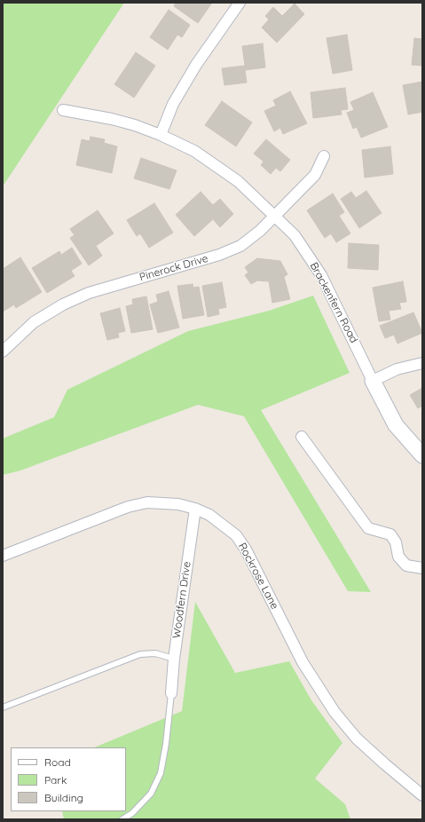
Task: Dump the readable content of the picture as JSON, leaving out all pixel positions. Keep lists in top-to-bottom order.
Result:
{
  "streets": {
    "street": [
      "Pinerock Drive",
      "Brackenfern Road",
      "Rockrose Lane",
      "Woodfern Drive"
    ]
  },
  "crossings": [
    ["Pinerock Drive", "Brackenfern Road"],
    ["Rockrose Lane", "Woodfern Drive"]
  ],
  "legend": ["Road", "Park", "Building"]
}
